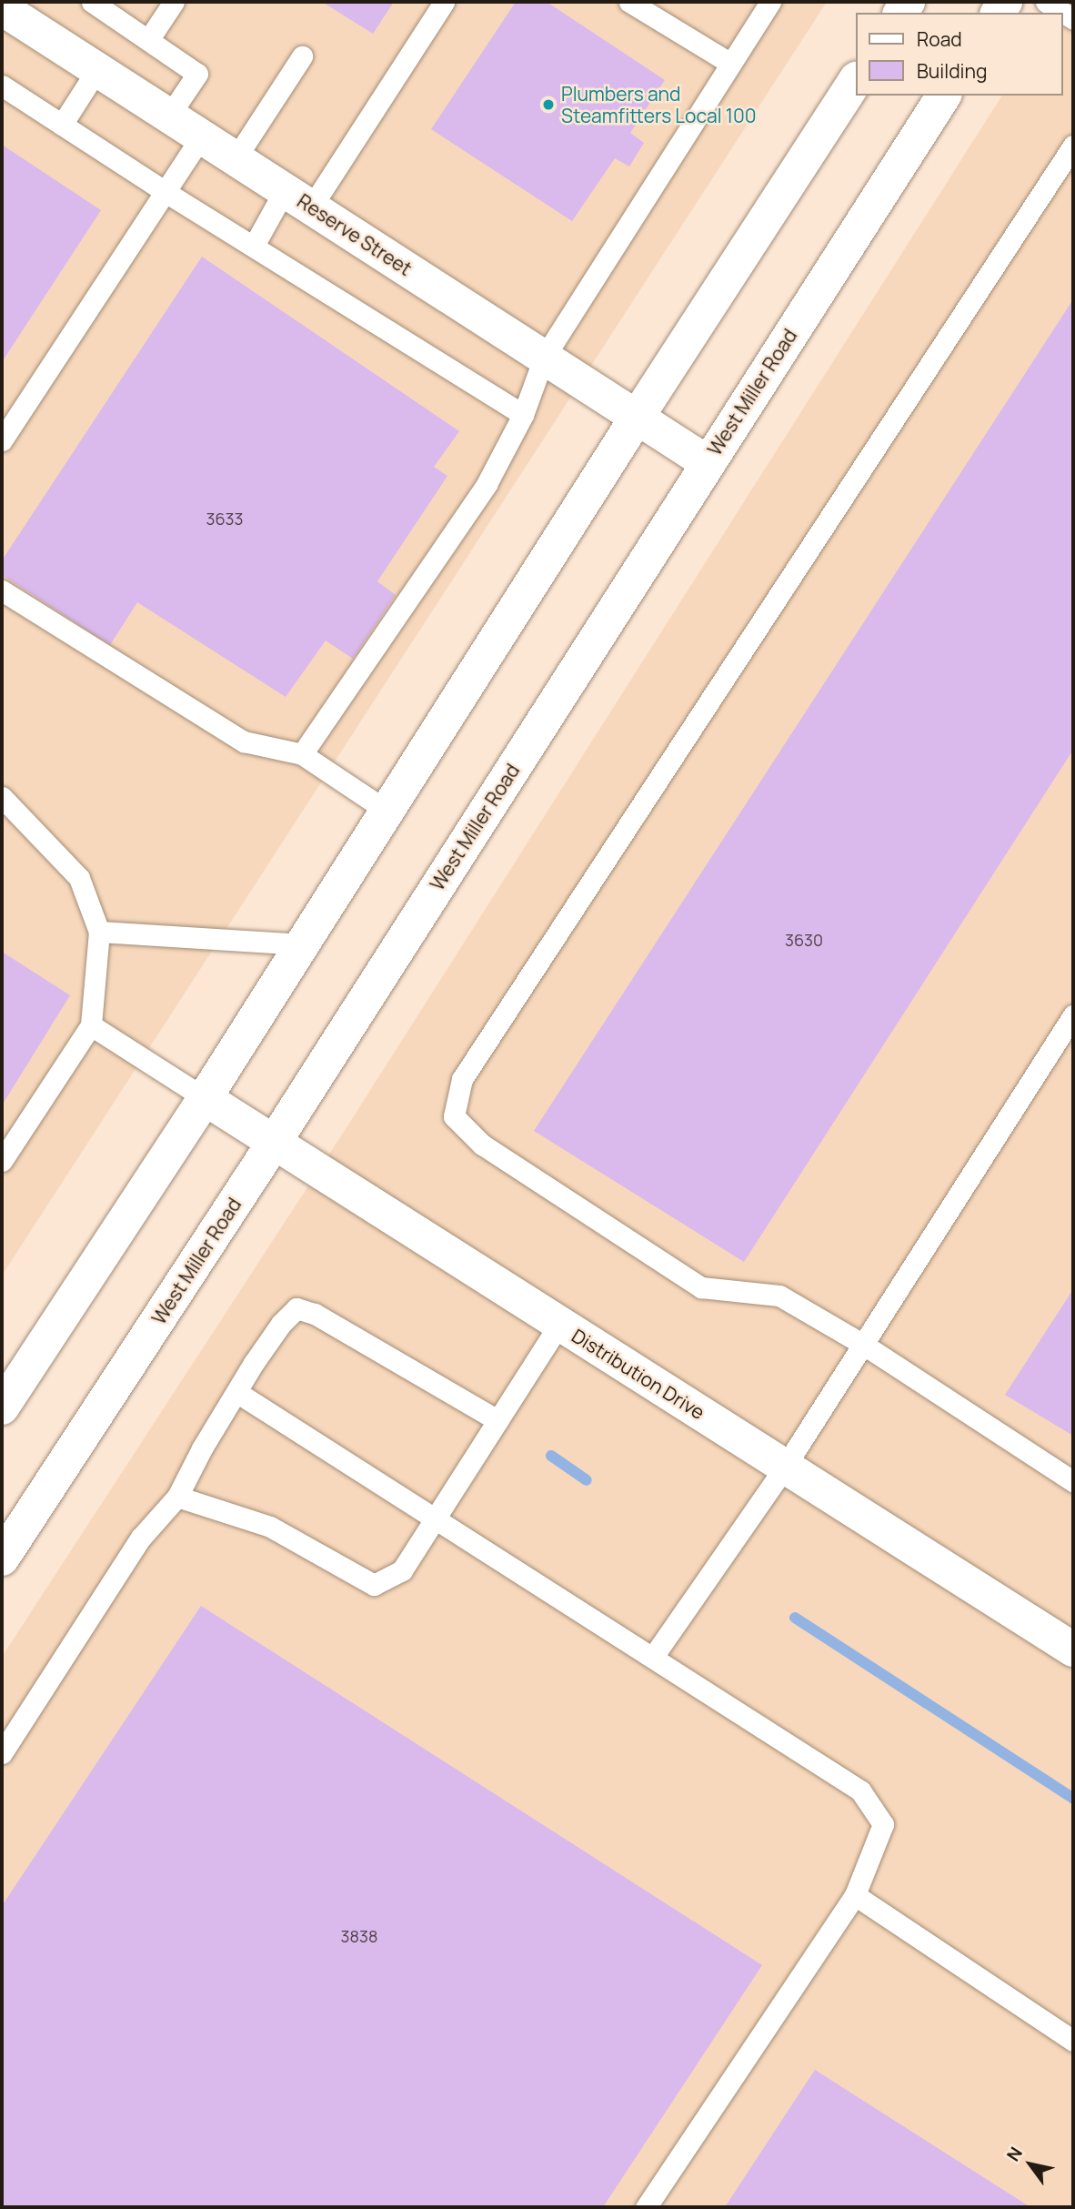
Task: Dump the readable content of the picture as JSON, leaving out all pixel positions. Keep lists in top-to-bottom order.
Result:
{
  "streets": {
    "main road": ["Reserve Street", "West Miller Road", "Distribution Drive"]
  },
  "crossings": [
    ["Reserve Street", "West Miller Road"],
    ["West Miller Road", "Distribution Drive"]
  ],
  "places": ["Plumbers and Steamfitters Local 100"],
  "house_numbers": ["3633", "3630", "3838"],
  "legend": ["Road", "Building"],
  "north": "top left"
}
